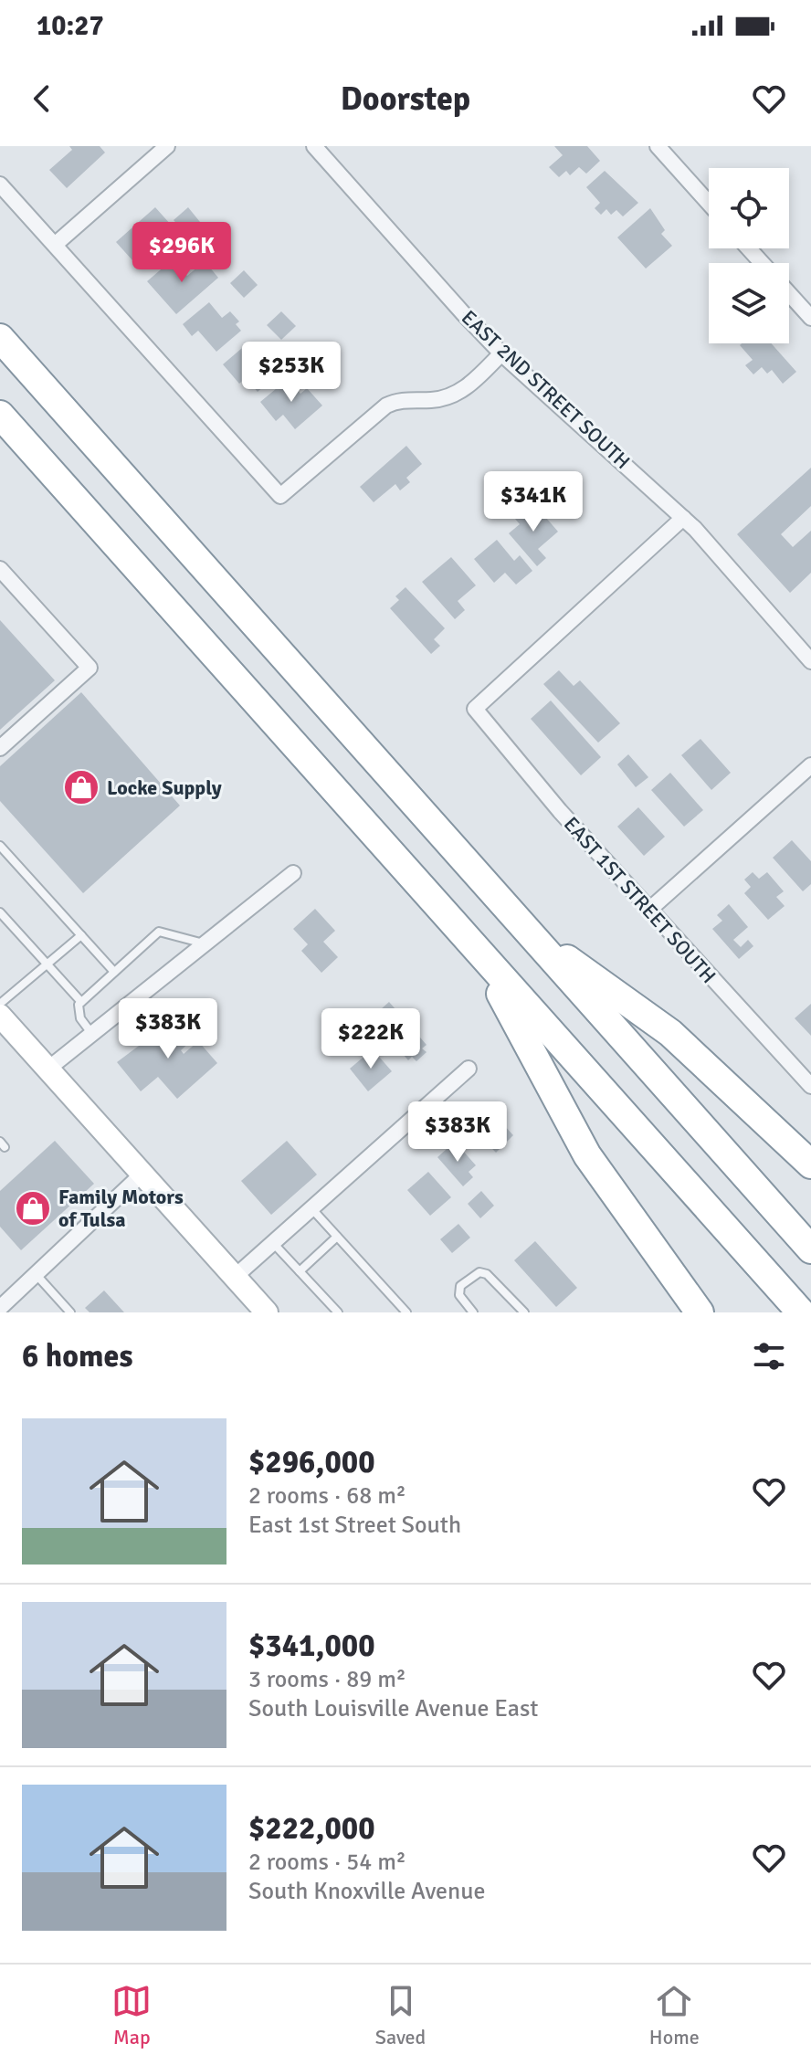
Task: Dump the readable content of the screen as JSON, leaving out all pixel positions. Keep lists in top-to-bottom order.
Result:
{
  "streets": {
    "street": ["EAST 2ND STREET SOUTH", "EAST 1ST STREET SOUTH"]
  },
  "crossings": [
    ["EAST 2ND STREET SOUTH", "EAST 1ST STREET SOUTH"]
  ],
  "places": {
    "shop": ["Locke Supply", "Family Motors of Tulsa"]
  },
  "page": {
    "status": "10:27",
    "header": "Doorstep",
    "price": [
      "$296K",
      "$253K",
      "$341K",
      "$383K",
      "$222K",
      "$383K"
    ],
    "heading": "6 homes",
    "list": [
      {
        "name": "$296,000",
        "note": "2 rooms · 68 m² · East 1st Street South"
      },
      {
        "name": "$341,000",
        "note": "3 rooms · 89 m² · South Louisville Avenue East"
      },
      {
        "name": "$222,000",
        "note": "2 rooms · 54 m² · South Knoxville Avenue"
      }
    ],
    "tabs": ["Map", "Saved", "Home"]
  }
}
